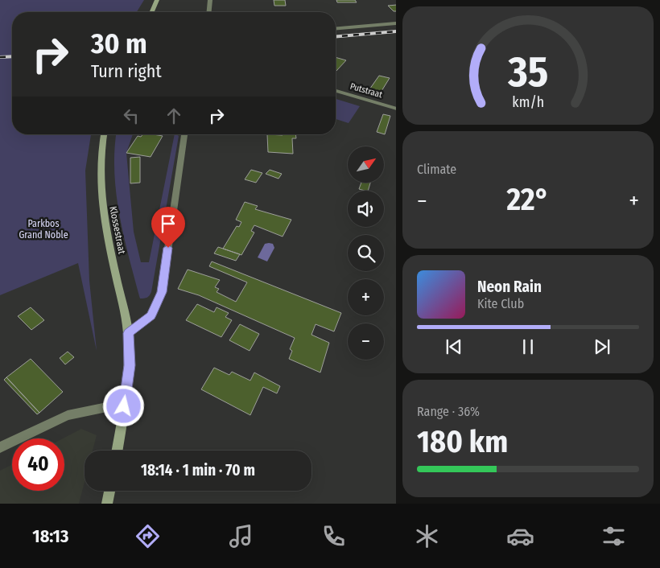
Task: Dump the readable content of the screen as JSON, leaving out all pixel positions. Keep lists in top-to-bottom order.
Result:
{
  "streets": {
    "street": ["Putstraat", "Klossestraat"]
  },
  "parks": ["Parkbos Grand Noble"],
  "north": "top right",
  "page": {
    "turn": ["30 m", "Turn right"],
    "tile": [
      "Climate",
      ["Range · 36%", "180 km"]
    ],
    "map_buttons": ["+", "−"],
    "heat": ["−", "22°", "+"],
    "song": ["Neon Rain", "Kite Club"],
    "limit": "40",
    "trip": "18:14 · 1 min · 70 m",
    "tabs": "18:13",
    "gauge": ["35", "km/h"]
  }
}
